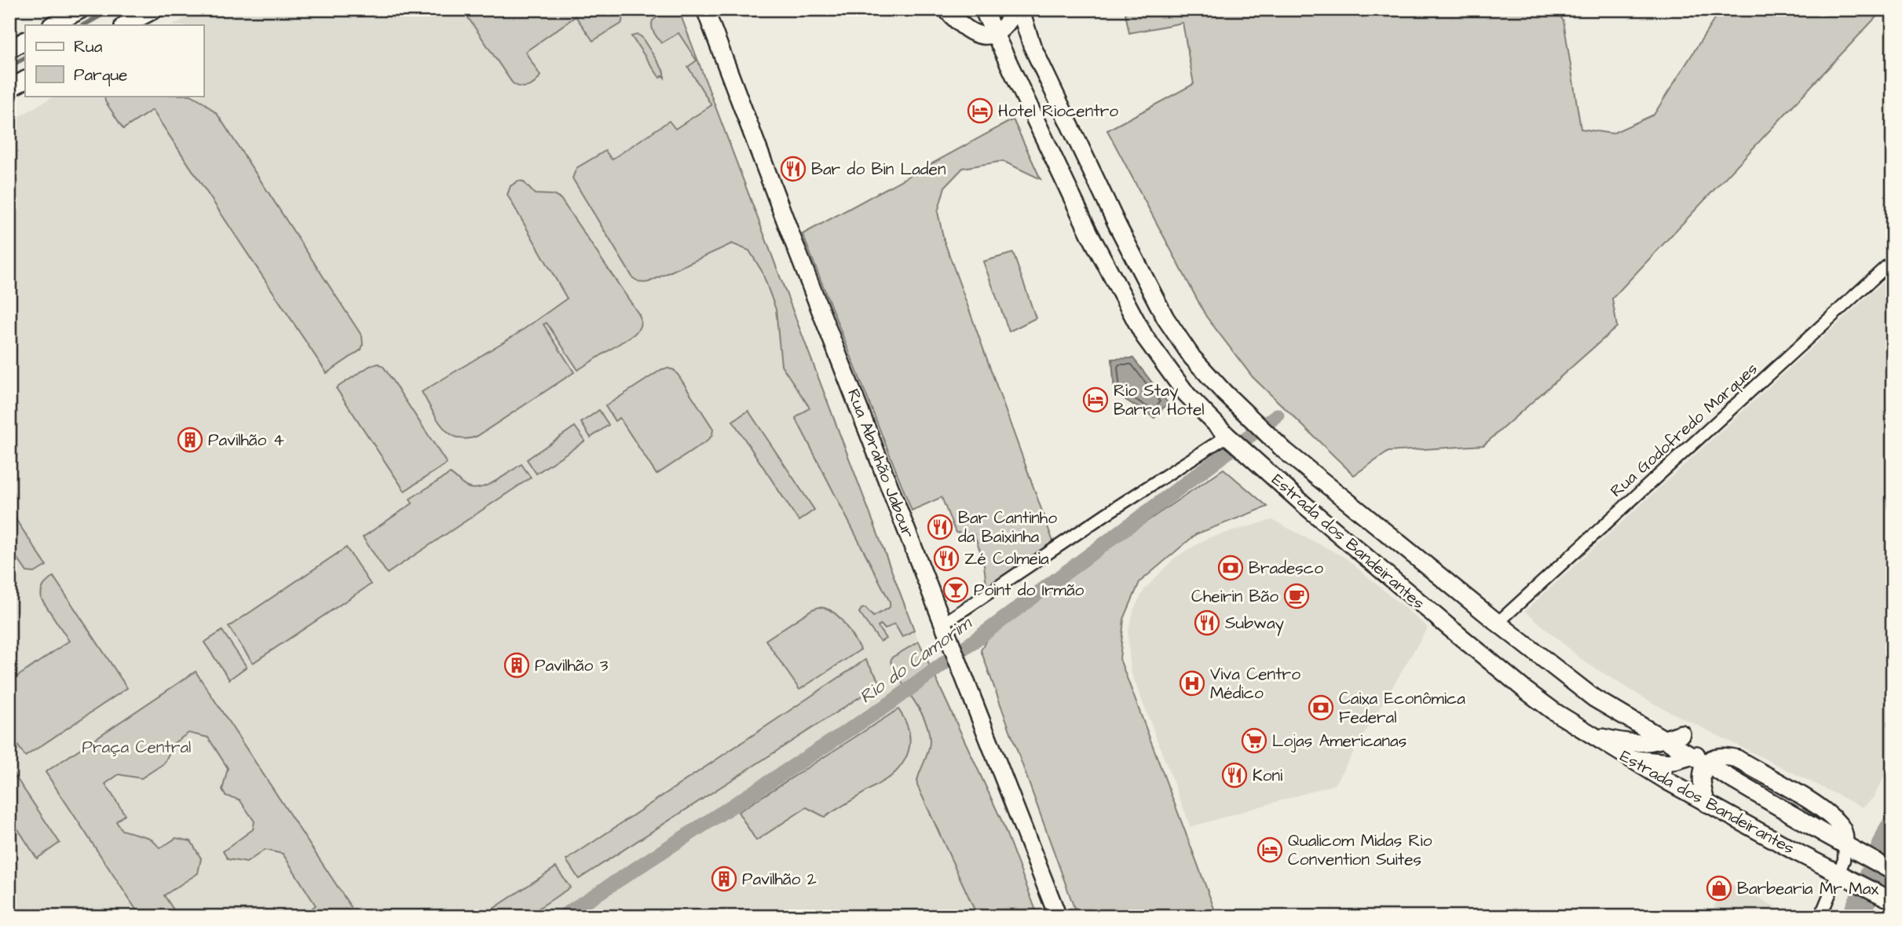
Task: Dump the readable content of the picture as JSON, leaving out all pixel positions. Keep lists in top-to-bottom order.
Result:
{
  "streets": {
    "main road": ["Rua Abrahão Jabour", "Estrada dos Bandeirantes"],
    "street": ["Rua Godofredo Marques"]
  },
  "crossings": [
    ["Rua Godofredo Marques", "Estrada dos Bandeirantes"]
  ],
  "water": ["Rio do Camorim"],
  "parks": ["Praça Central"],
  "places": {
    "hotel": ["Hotel Riocentro", "Rio Stay Barra Hotel", "Qualicom Midas Rio Convention Suites"],
    "restaurant": [
      "Bar do Bin Laden",
      "Bar Cantinho da Baixinha",
      "Zé Colmeia",
      "Subway",
      "Koni"
    ],
    "building": ["Pavilhão 4", "Pavilhão 3", "Pavilhão 2"],
    "bank": ["Bradesco", "Caixa Econômica Federal"],
    "bar": ["Point do Irmão"],
    "cafe": ["Cheirin Bão"],
    "hospital": ["Viva Centro Médico"],
    "supermarket": ["Lojas Americanas"],
    "shop": ["Barbearia Mr Max"]
  },
  "legend": ["Rua", "Parque"]
}
